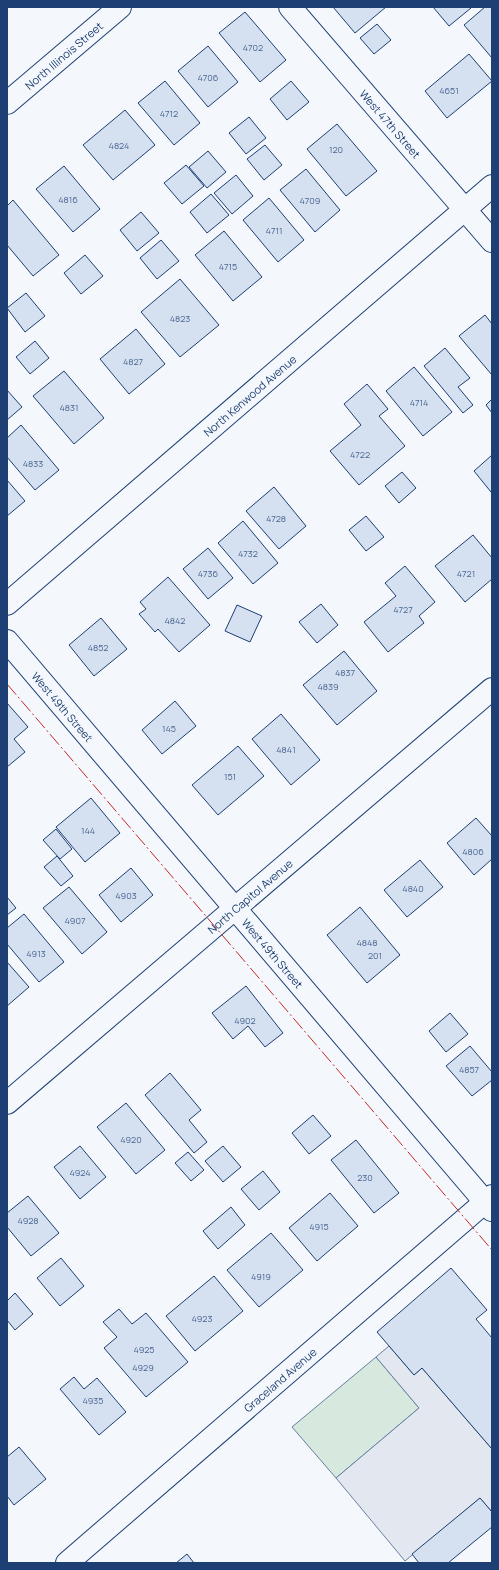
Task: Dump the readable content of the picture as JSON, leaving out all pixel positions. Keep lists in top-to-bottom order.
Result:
{
  "streets": {
    "street": [
      "North Illinois Street",
      "West 47th Street",
      "North Kenwood Avenue",
      "West 49th Street",
      "North Capitol Avenue",
      "Graceland Avenue"
    ]
  },
  "crossings": [
    ["West 47th Street", "North Kenwood Avenue"],
    ["West 49th Street", "North Capitol Avenue"],
    ["West 49th Street", "Graceland Avenue"]
  ],
  "house_numbers": [
    "4702",
    "4706",
    "4651",
    "4712",
    "4824",
    "120",
    "4816",
    "4709",
    "4711",
    "4715",
    "4823",
    "4827",
    "4714",
    "4831",
    "4722",
    "4833",
    "4728",
    "4732",
    "4736",
    "4721",
    "4727",
    "4842",
    "4852",
    "4837",
    "4839",
    "145",
    "4841",
    "151",
    "144",
    "4806",
    "4840",
    "4903",
    "4907",
    "4848",
    "4913",
    "201",
    "4902",
    "4857",
    "4920",
    "4924",
    "230",
    "4928",
    "4915",
    "4919",
    "4923",
    "4925",
    "4929",
    "4935"
  ]
}
